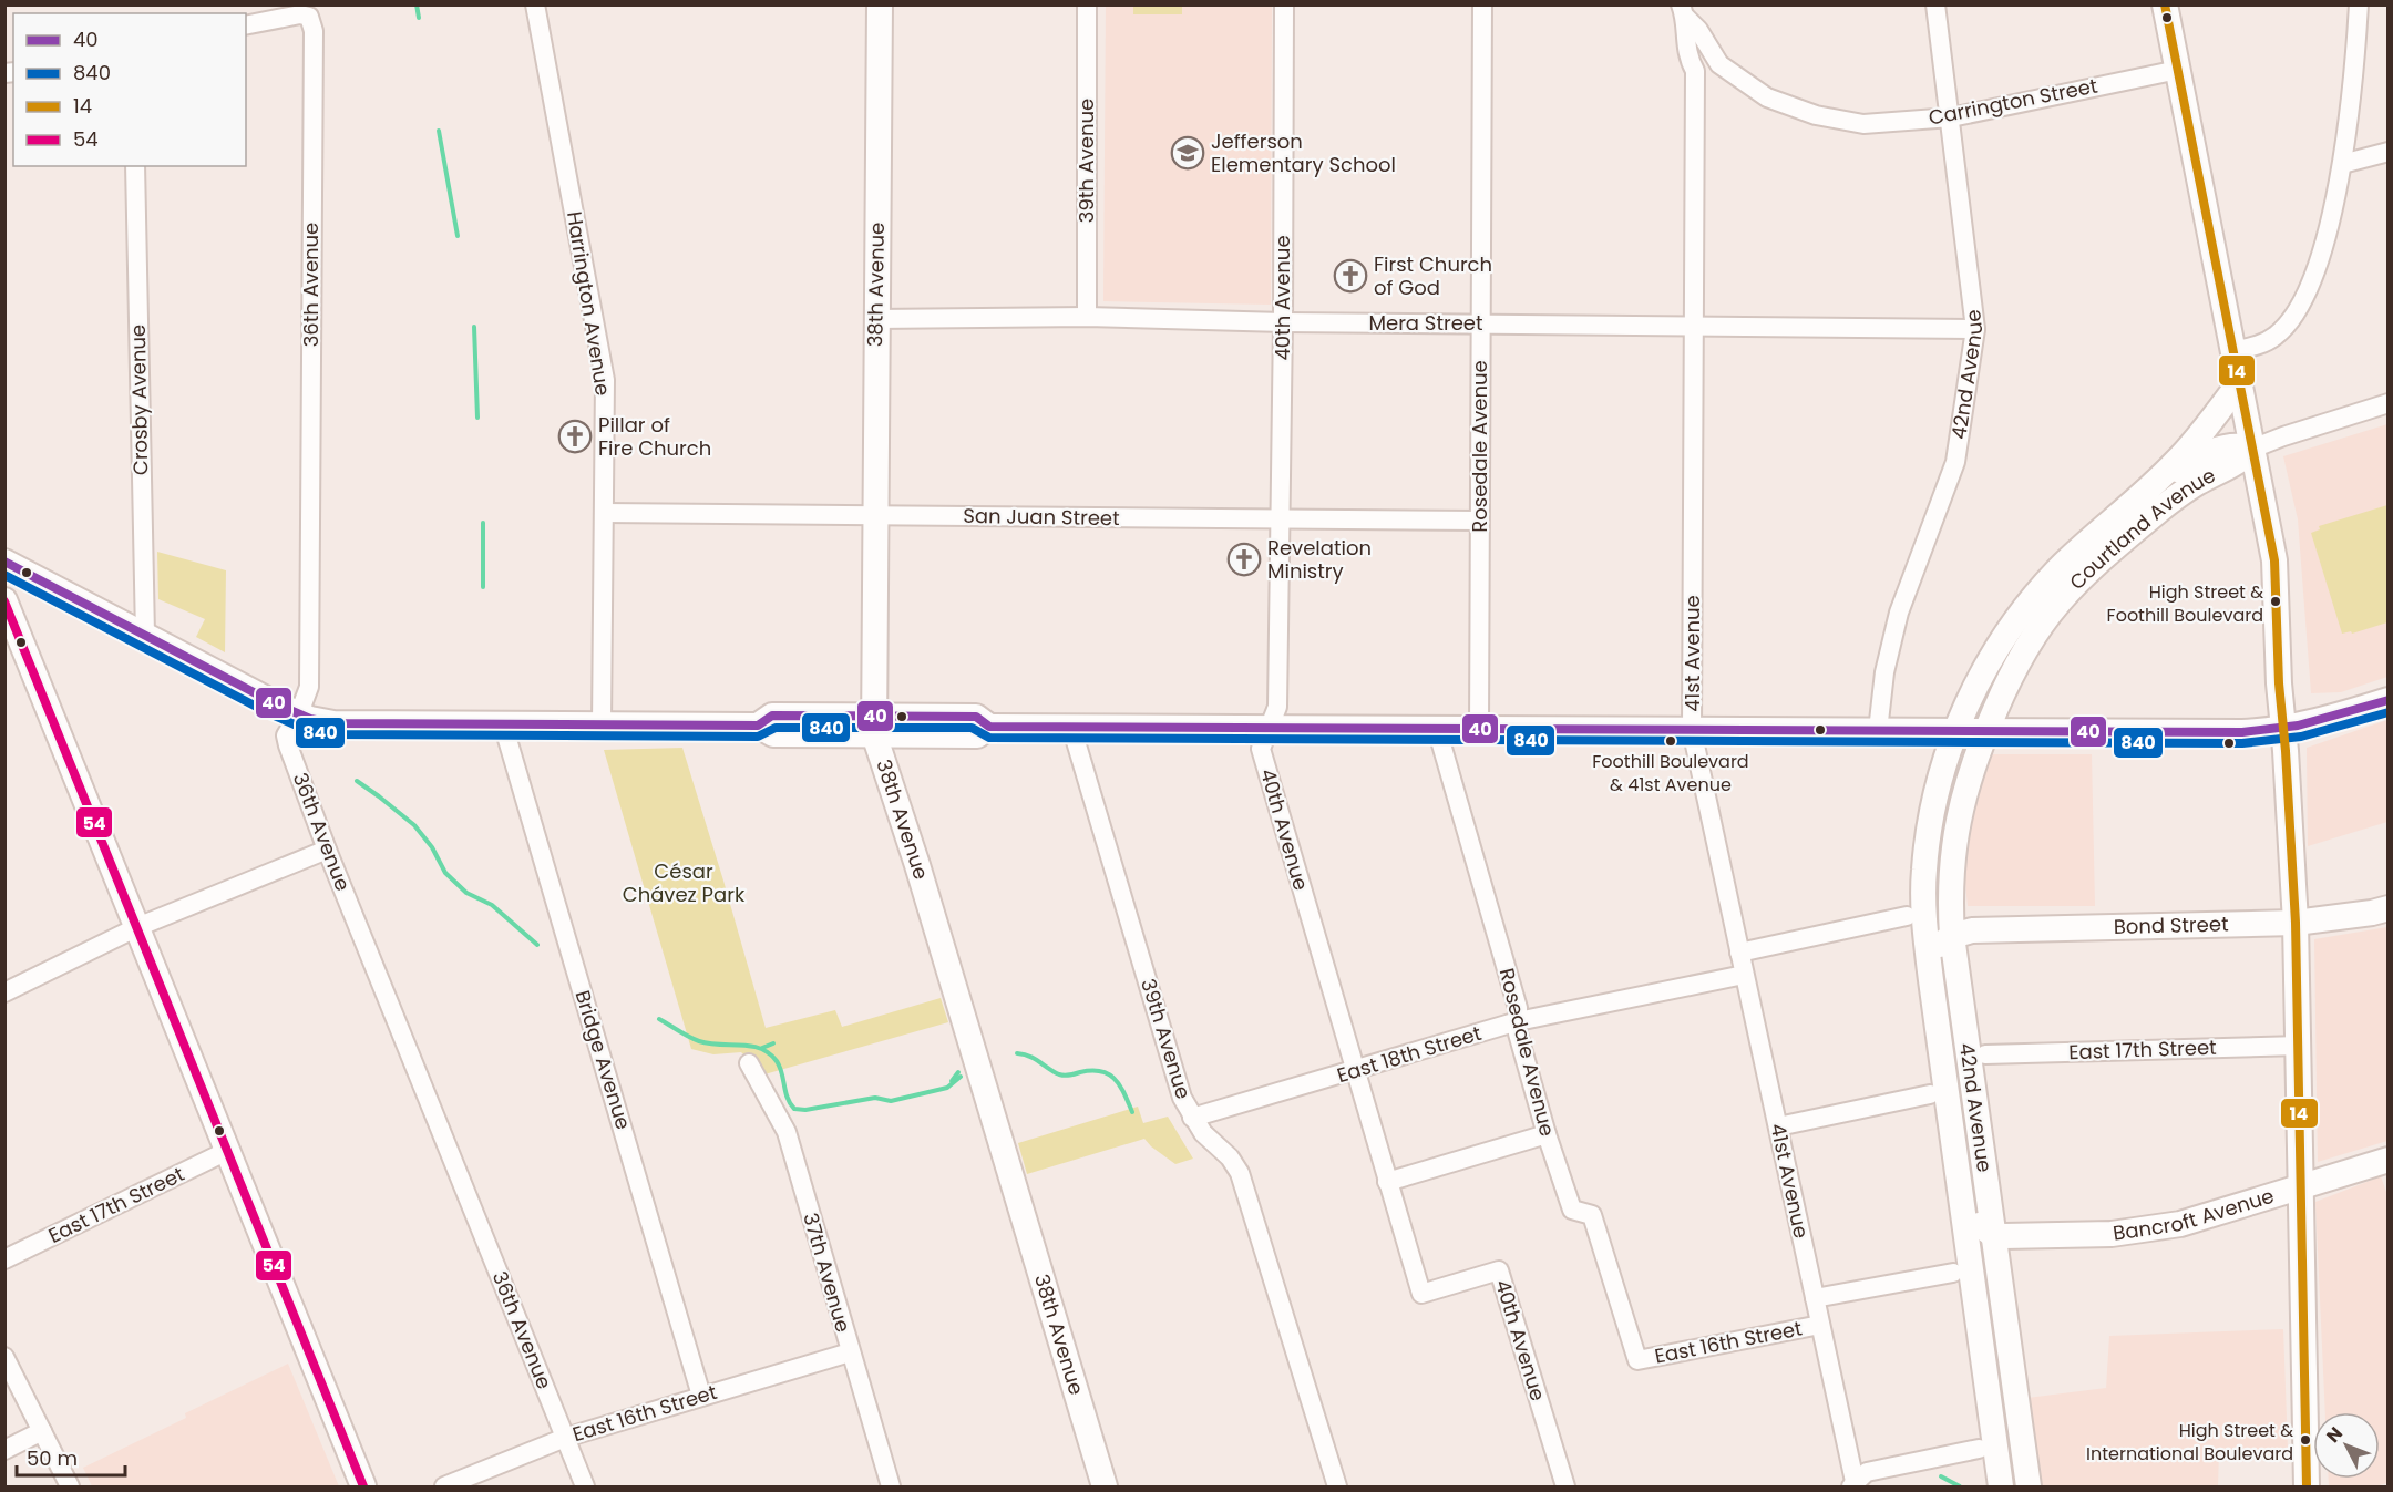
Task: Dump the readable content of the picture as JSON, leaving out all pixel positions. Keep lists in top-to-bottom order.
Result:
{
  "streets": {
    "main road": [
      "38th Avenue",
      "42nd Avenue",
      "Courtland Avenue",
      "Bond Street",
      "Bancroft Avenue"
    ],
    "street": [
      "Carrington Street",
      "39th Avenue",
      "36th Avenue",
      "40th Avenue",
      "Harrington Avenue",
      "Mera Street",
      "Crosby Avenue",
      "Rosedale Avenue",
      "San Juan Street",
      "41st Avenue",
      "East 17th Street",
      "East 18th Street",
      "Bridge Avenue",
      "37th Avenue",
      "East 16th Street"
    ]
  },
  "crossings": [
    ["Carrington Street", "42nd Avenue"],
    ["Carrington Street", "41st Avenue"],
    ["39th Avenue", "Mera Street"],
    ["39th Avenue", "East 18th Street"],
    ["36th Avenue", "East 16th Street"],
    ["38th Avenue", "Mera Street"],
    ["38th Avenue", "San Juan Street"],
    ["40th Avenue", "Mera Street"],
    ["40th Avenue", "San Juan Street"],
    ["40th Avenue", "East 18th Street"],
    ["Harrington Avenue", "San Juan Street"],
    ["Mera Street", "42nd Avenue"],
    ["Mera Street", "Rosedale Avenue"],
    ["Mera Street", "41st Avenue"],
    ["42nd Avenue", "Courtland Avenue"],
    ["42nd Avenue", "Bond Street"],
    ["42nd Avenue", "Bancroft Avenue"],
    ["Rosedale Avenue", "San Juan Street"],
    ["Rosedale Avenue", "East 18th Street"],
    ["Rosedale Avenue", "East 16th Street"],
    ["41st Avenue", "East 18th Street"],
    ["41st Avenue", "East 16th Street"],
    ["Bridge Avenue", "East 16th Street"],
    ["37th Avenue", "East 16th Street"]
  ],
  "parks": ["César Chávez Park"],
  "places": {
    "school or university": ["Jefferson Elementary School"],
    "church": ["First Church of God", "Pillar of Fire Church", "Revelation Ministry"],
    "other": ["High Street & Foothill Boulevard", "Foothill Boulevard & 41st Avenue", "High Street & International Boulevard"]
  },
  "lines": [
    "transit line 14",
    "transit line 40",
    "transit line 840",
    "transit line 54"
  ],
  "legend": [
    "40",
    "840",
    "14",
    "54"
  ],
  "scale_bar": "50 m",
  "north": "top left"
}
